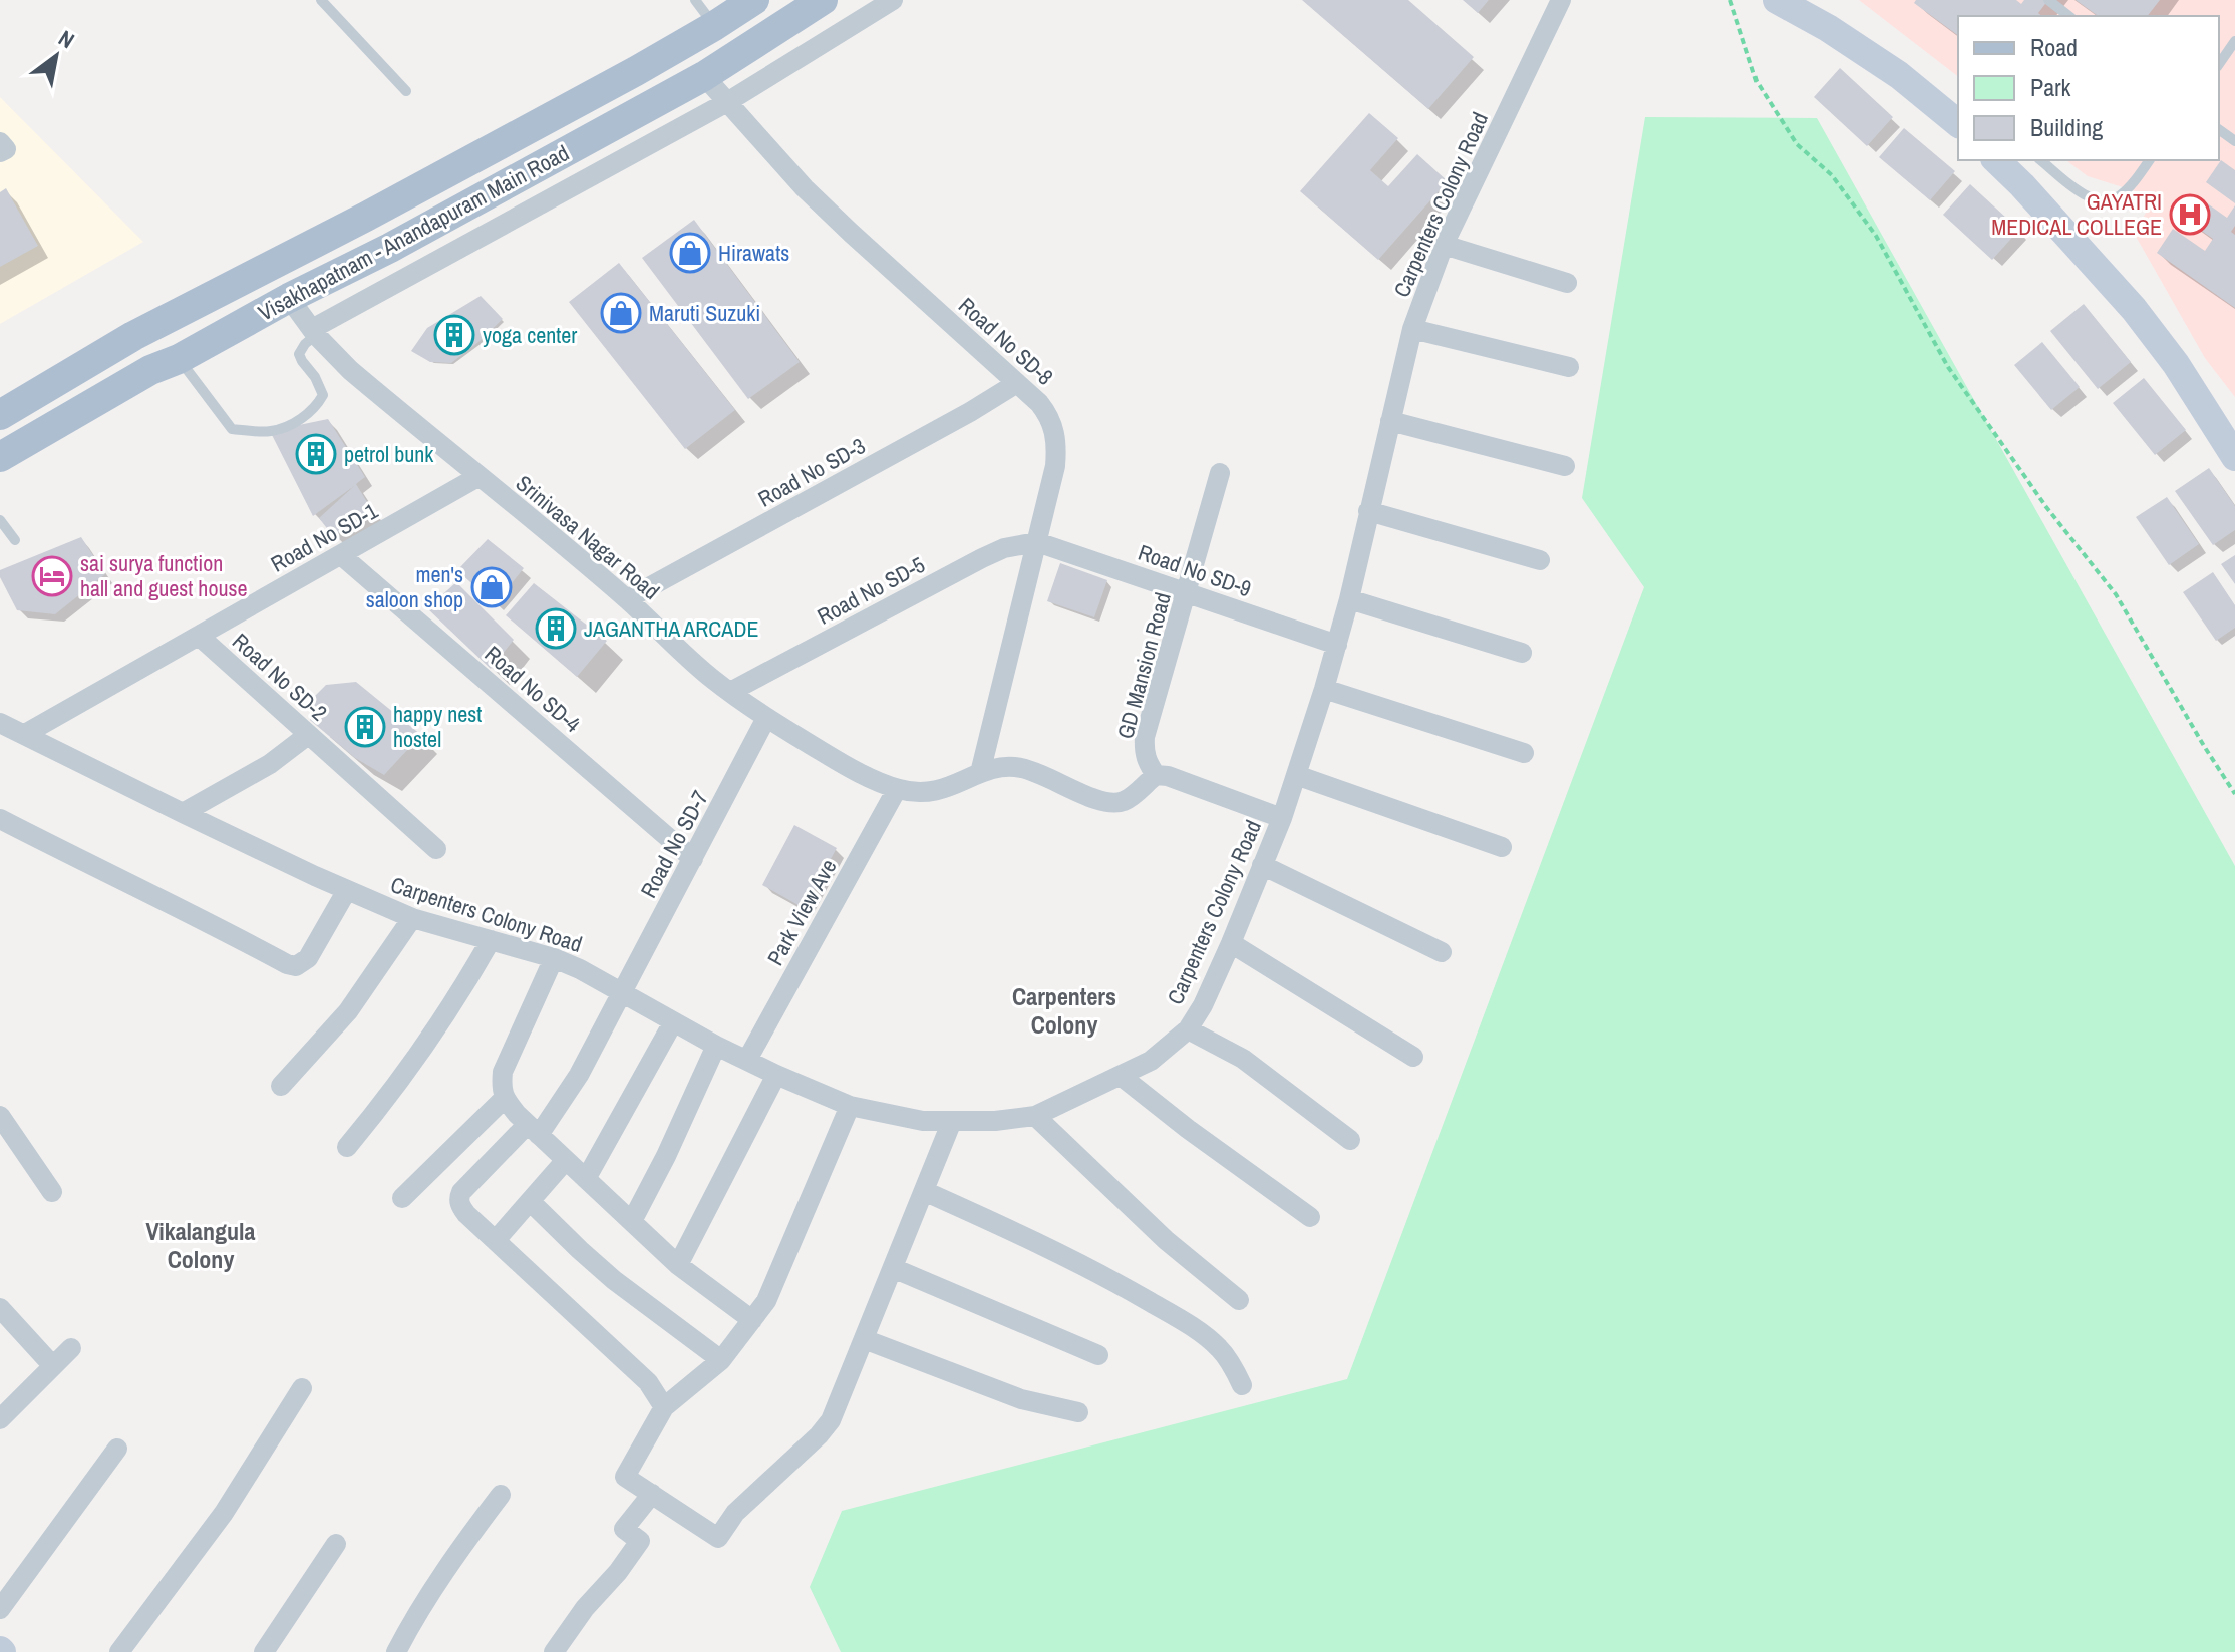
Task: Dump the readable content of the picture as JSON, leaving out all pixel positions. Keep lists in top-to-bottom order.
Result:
{
  "streets": {
    "main road": ["Visakhapatnam - Anandapuram Main Road"],
    "street": [
      "Carpenters Colony Road",
      "Road No SD-8",
      "Road No SD-3",
      "Road No SD-1",
      "Srinivasa Nagar Road",
      "Road No SD-9",
      "Road No SD-5",
      "GD Mansion Road",
      "Road No SD-2",
      "Road No SD-4",
      "Road No SD-7",
      "Park View Ave"
    ]
  },
  "crossings": [
    ["Carpenters Colony Road", "Road No SD-1"],
    ["Carpenters Colony Road", "Road No SD-9"],
    ["Carpenters Colony Road", "Road No SD-7"],
    ["Carpenters Colony Road", "Park View Ave"],
    ["Visakhapatnam - Anandapuram Main Road", "Road No SD-8"],
    ["Visakhapatnam - Anandapuram Main Road", "Srinivasa Nagar Road"],
    ["Road No SD-8", "Road No SD-3"],
    ["Road No SD-8", "Srinivasa Nagar Road"],
    ["Road No SD-8", "Road No SD-9"],
    ["Road No SD-8", "Road No SD-5"],
    ["Road No SD-3", "Srinivasa Nagar Road"],
    ["Road No SD-1", "Srinivasa Nagar Road"],
    ["Road No SD-1", "Road No SD-2"],
    ["Road No SD-1", "Road No SD-4"],
    ["Srinivasa Nagar Road", "Road No SD-5"],
    ["Srinivasa Nagar Road", "GD Mansion Road"],
    ["Srinivasa Nagar Road", "Road No SD-7"],
    ["Srinivasa Nagar Road", "Park View Ave"],
    ["Road No SD-9", "Road No SD-5"],
    ["Road No SD-9", "GD Mansion Road"],
    ["Road No SD-4", "Road No SD-7"]
  ],
  "districts": ["Carpenters Colony", "Vikalangula Colony"],
  "places": {
    "hospital": ["GAYATRI MEDICAL COLLEGE"],
    "shop": ["Hirawats", "Maruti Suzuki", "men's saloon shop"],
    "building": [
      "yoga center",
      "petrol bunk",
      "JAGANTHA ARCADE",
      "happy nest hostel"
    ],
    "hotel": ["sai surya function hall and guest house"]
  },
  "legend": ["Road", "Park", "Building"],
  "north": "top right"
}
